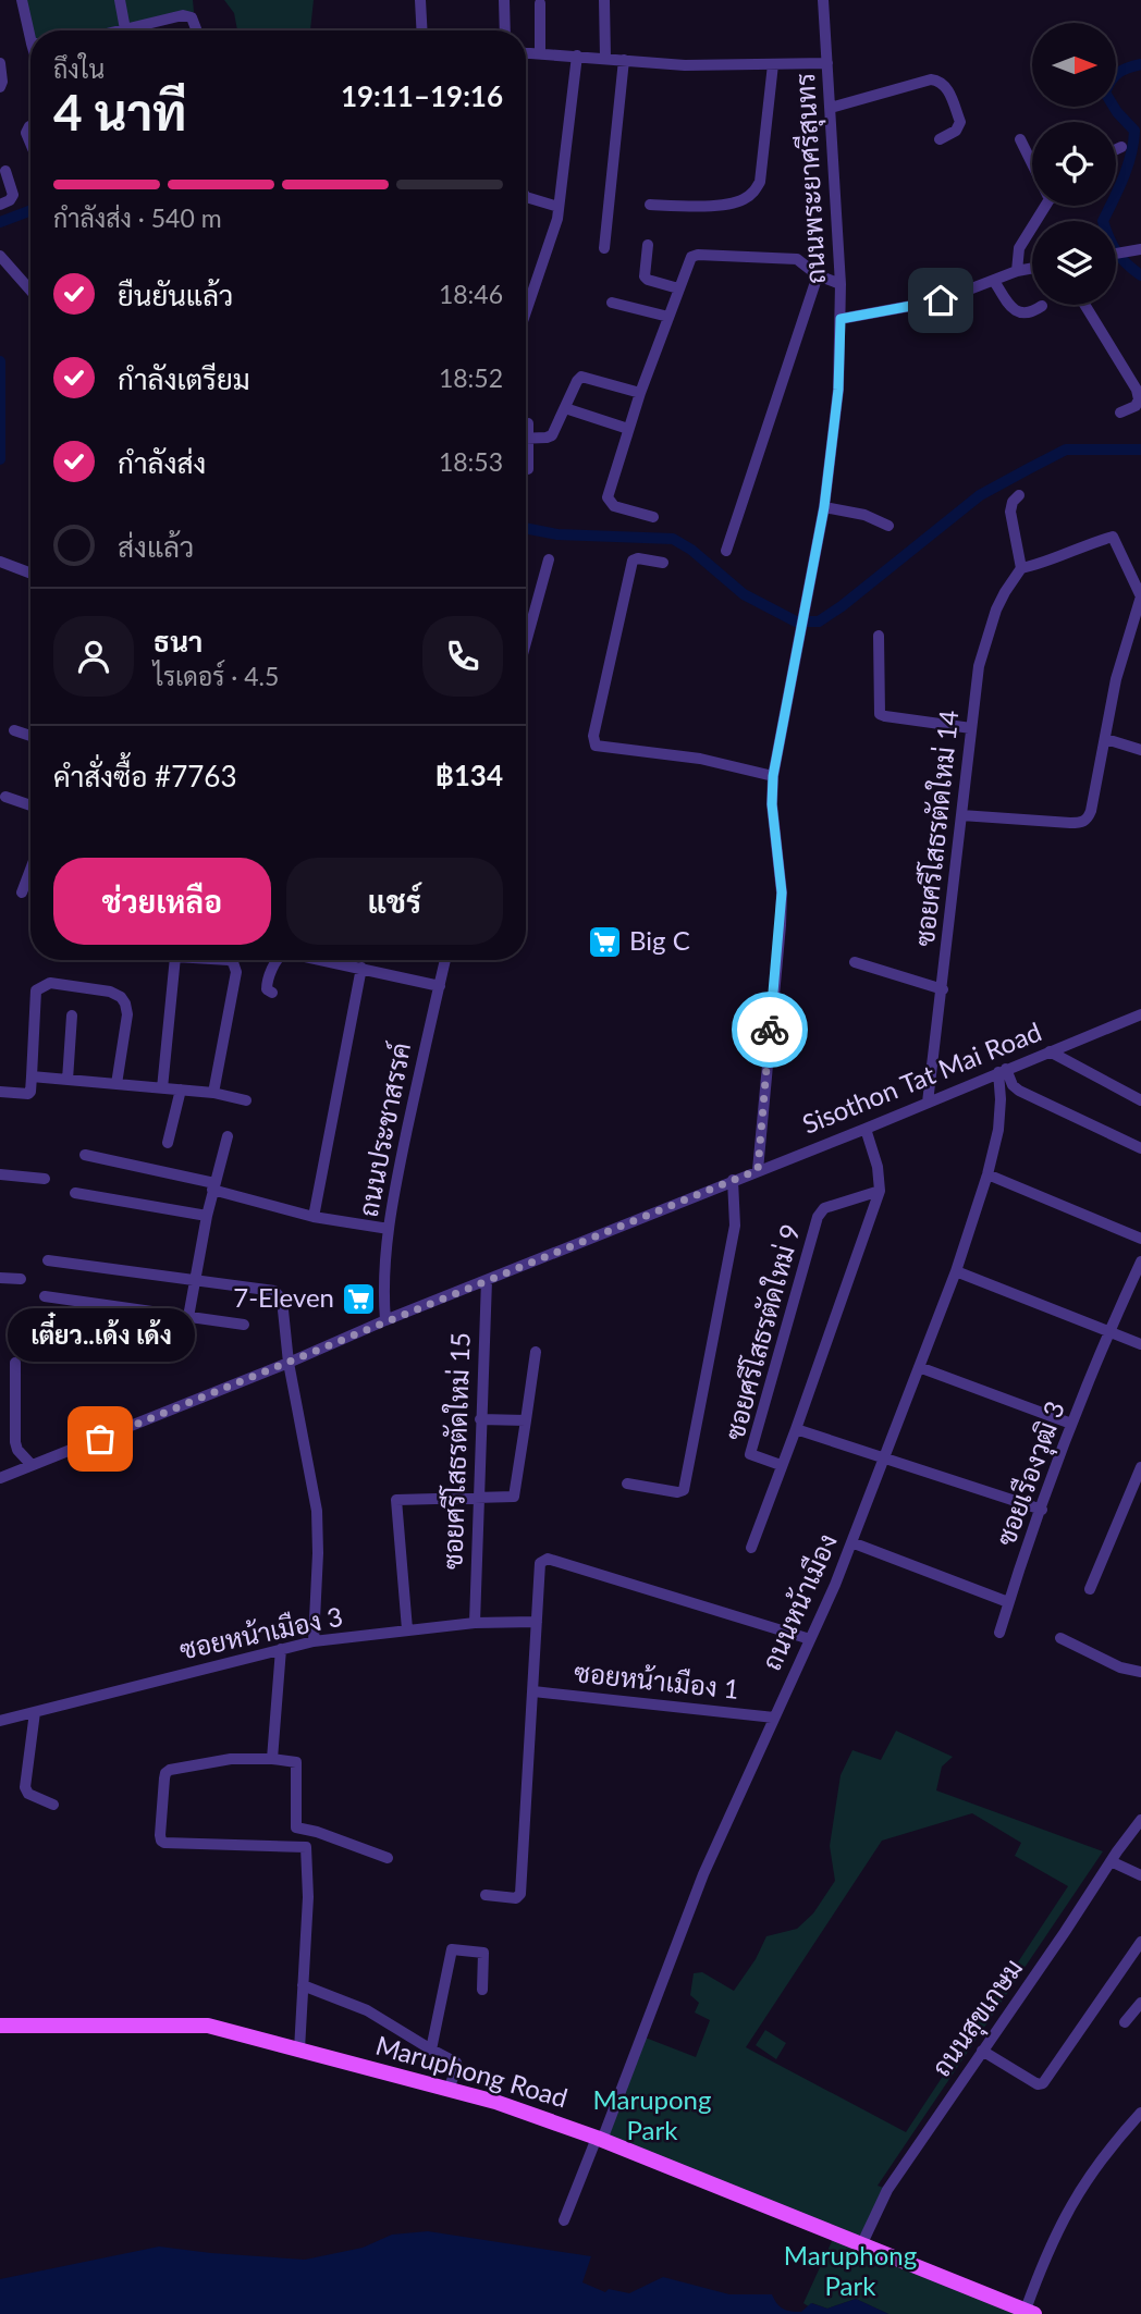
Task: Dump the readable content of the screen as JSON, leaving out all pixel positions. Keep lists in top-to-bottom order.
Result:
{
  "streets": {
    "main road": ["Maruphong Road"],
    "street": [
      "ถนนพระยาศรีสุนทร",
      "ซอยศรีโสธรตัดใหม่ 14",
      "Sisothon Tat Mai Road",
      "ถนนประชาสรรค์",
      "ซอยศรีโสธรตัดใหม่ 9",
      "ซอยศรีโสธรตัดใหม่ 15",
      "ซอยเรืองวุฒิ 3",
      "ถนนหน้าเมือง",
      "ซอยหน้าเมือง 3",
      "ซอยหน้าเมือง 1",
      "ถนนสุขเกษม"
    ]
  },
  "crossings": [
    ["ถนนพระยาศรีสุนทร", "Sisothon Tat Mai Road"],
    ["ซอยศรีโสธรตัดใหม่ 14", "Sisothon Tat Mai Road"],
    ["Sisothon Tat Mai Road", "ถนนประชาสรรค์"],
    ["Sisothon Tat Mai Road", "ซอยศรีโสธรตัดใหม่ 9"],
    ["Sisothon Tat Mai Road", "ซอยศรีโสธรตัดใหม่ 15"],
    ["Sisothon Tat Mai Road", "ถนนหน้าเมือง"],
    ["ซอยศรีโสธรตัดใหม่ 15", "ซอยหน้าเมือง 3"],
    ["ถนนหน้าเมือง", "ซอยหน้าเมือง 1"],
    ["ถนนหน้าเมือง", "Maruphong Road"],
    ["ถนนสุขเกษม", "Maruphong Road"]
  ],
  "parks": ["Marupong Park", "Maruphong Park"],
  "places": {
    "supermarket": ["Big C", "7-Eleven"],
    "other": ["เตี๋ยว..เด้ง เด้ง"]
  },
  "north": "right",
  "page": {
    "heading": ["4 นาที", "ถึงใน", "19:11–19:16"],
    "panel": [
      "ธนา",
      "ไรเดอร์ · 4.5",
      "คำสั่งซื้อ #7763",
      "฿134"
    ],
    "bar": "กำลังส่ง · 540 m",
    "list": [
      ["ยืนยันแล้ว", "18:46"],
      ["กำลังเตรียม", "18:52"],
      ["กำลังส่ง", "18:53"],
      "ส่งแล้ว"
    ],
    "buttons": ["ช่วยเหลือ", "แชร์"],
    "bubble": "เตี๋ยว..เด้ง เด้ง"
  }
}
